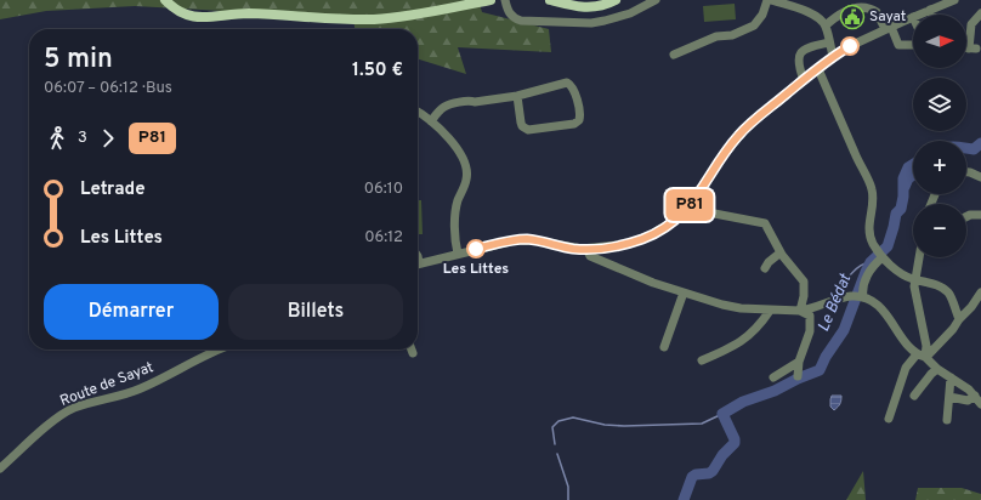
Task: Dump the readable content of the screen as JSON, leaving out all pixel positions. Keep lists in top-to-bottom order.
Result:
{
  "streets": {
    "street": ["Route de Sayat"]
  },
  "water": ["Le Bédat"],
  "places": {
    "public building": ["Sayat"],
    "other": ["Les Littes"]
  },
  "lines": ["bus line P81"],
  "north": "right",
  "page": {
    "on_map": "P81",
    "map_buttons": ["+", "−"],
    "heading": ["5 min", "06:07 – 06:12 · Bus", "1.50 €"],
    "legs": ["3", "P81"],
    "list": [
      {
        "name": "Letrade",
        "value": "06:10"
      },
      {
        "name": "Les Littes",
        "value": "06:12"
      }
    ],
    "buttons": ["Démarrer", "Billets"]
  }
}
